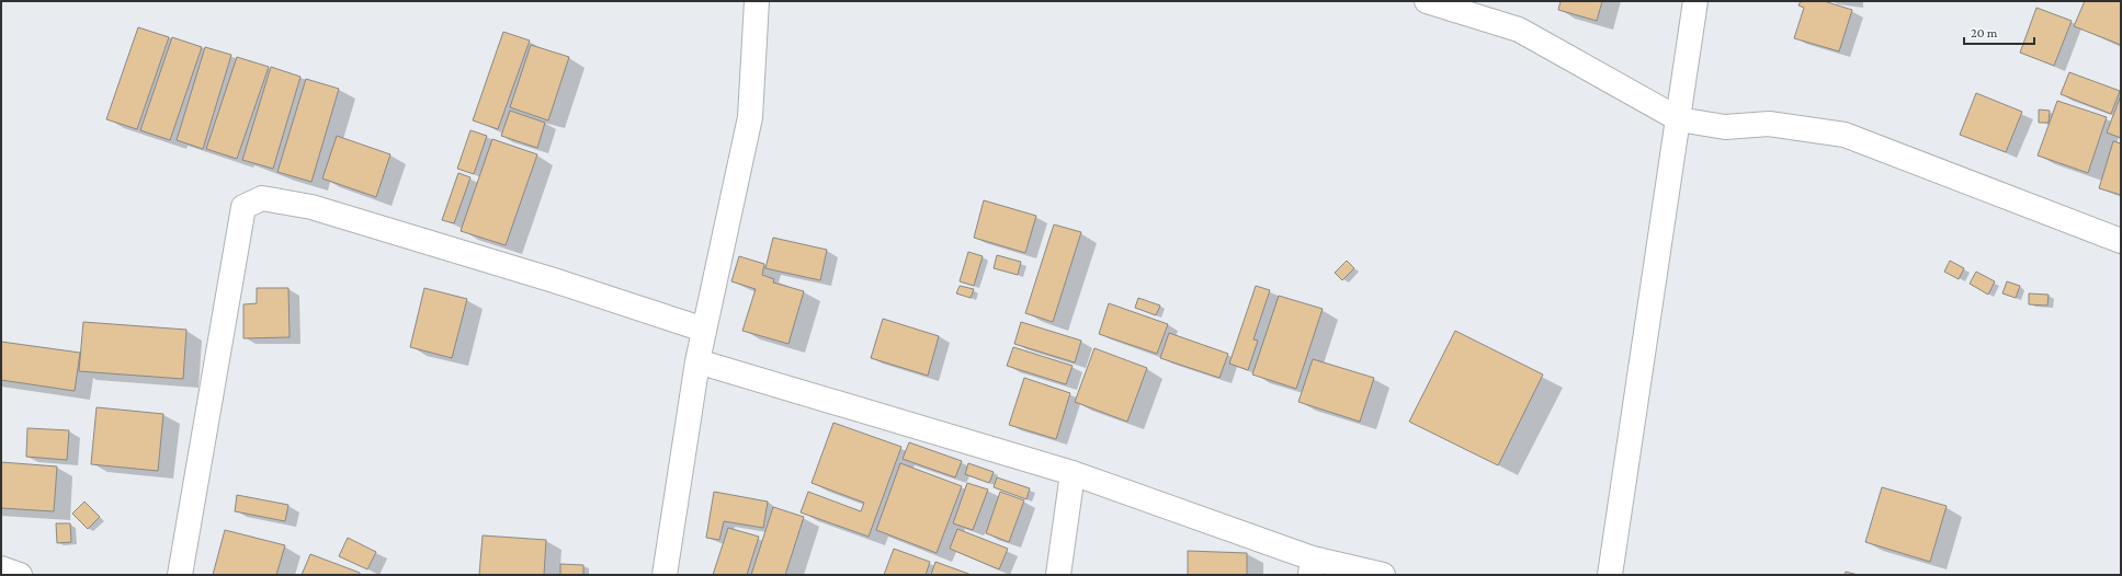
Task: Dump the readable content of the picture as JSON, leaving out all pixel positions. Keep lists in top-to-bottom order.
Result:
{
  "scale_bar": "20 m"
}
